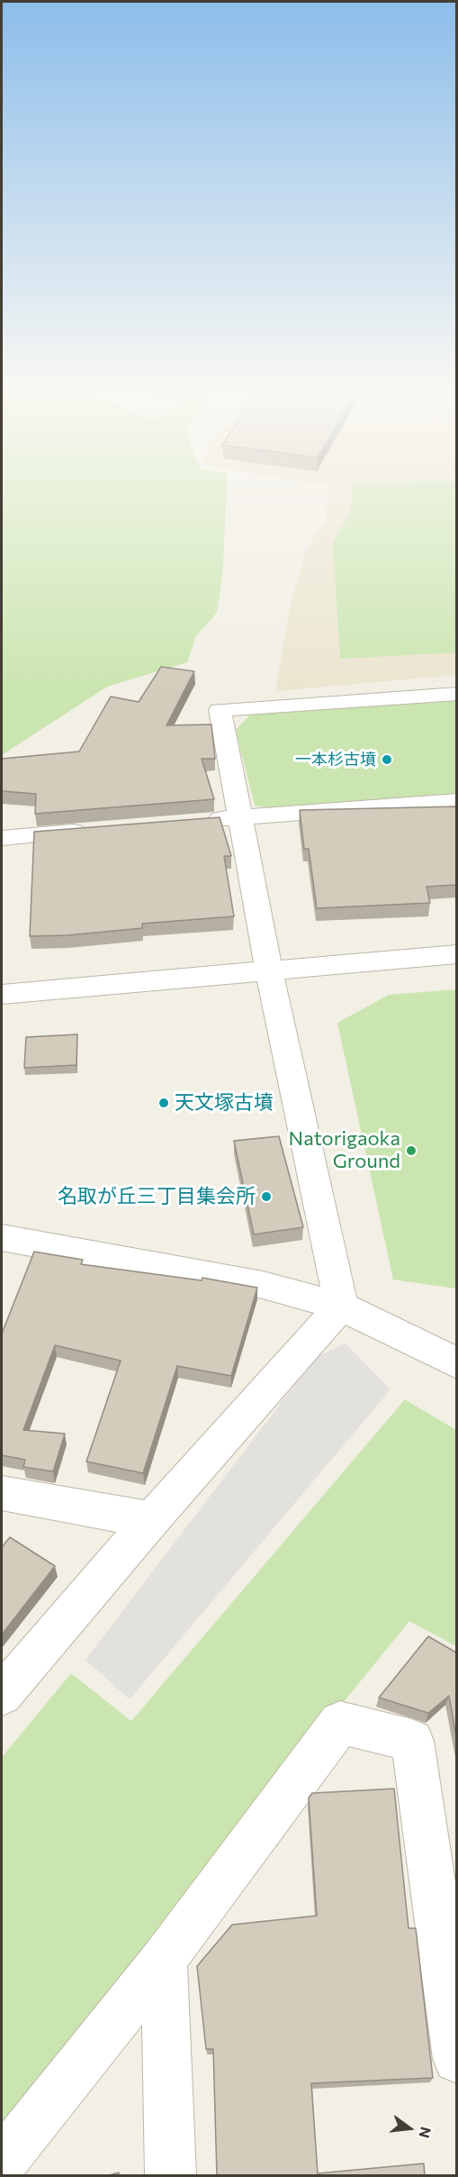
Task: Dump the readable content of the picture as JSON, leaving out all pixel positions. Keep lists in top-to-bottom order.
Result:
{
  "places": [
    "一本杉古墳",
    "天文塚古墳",
    "Natorigaoka Ground",
    "名取が丘三丁目集会所"
  ],
  "north": "right"
}
